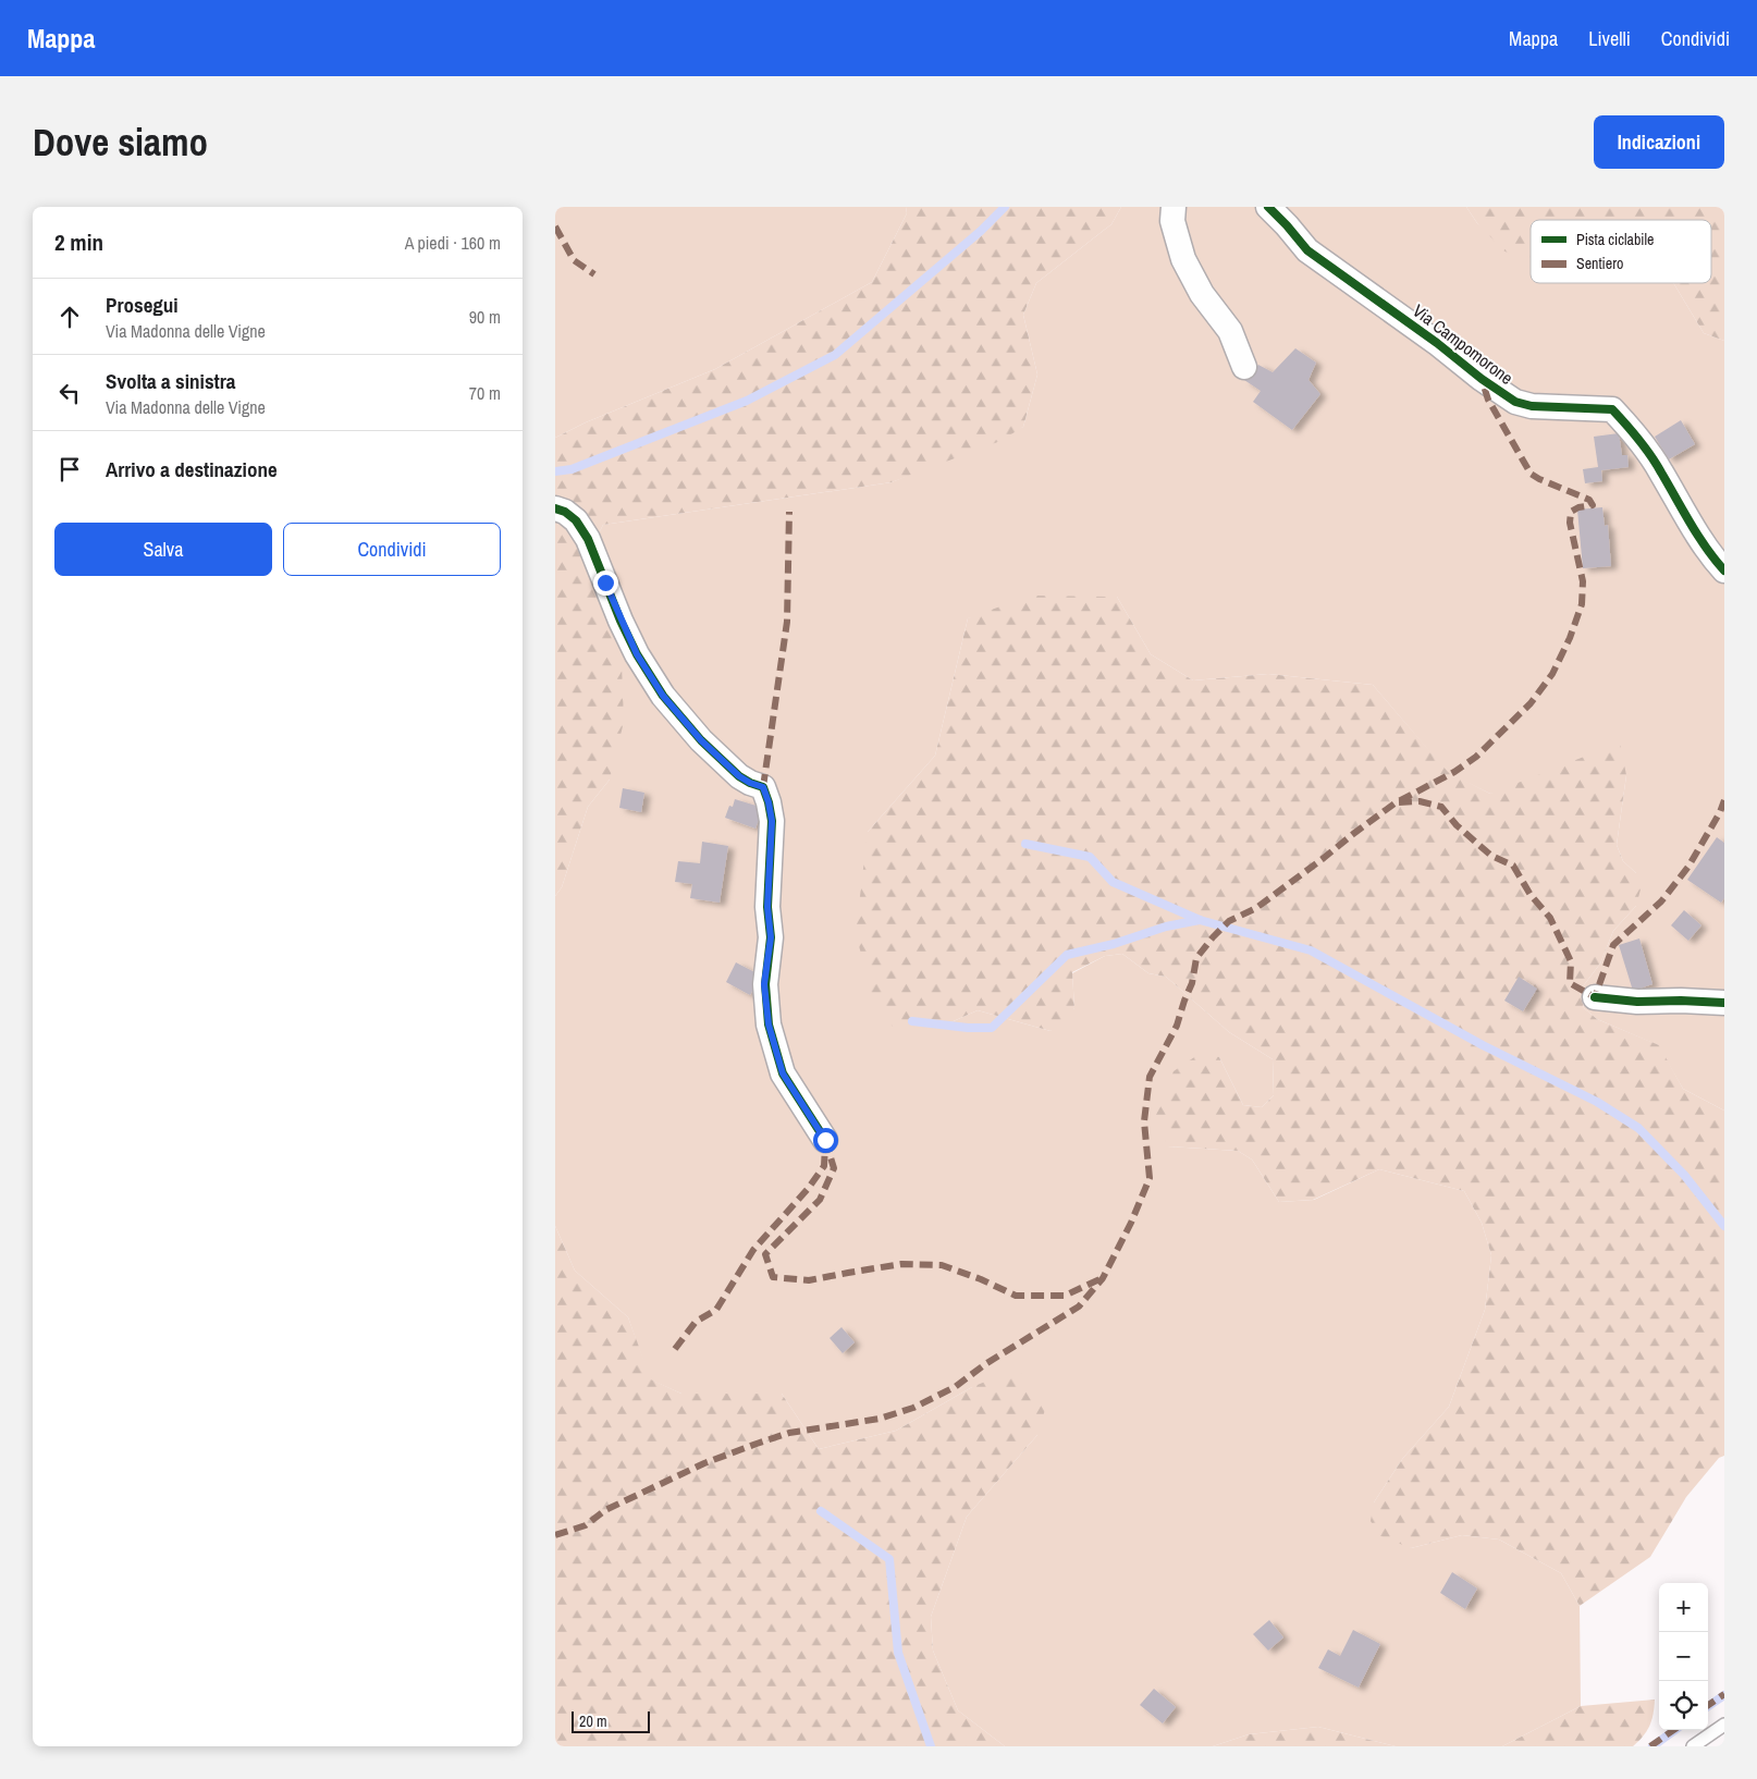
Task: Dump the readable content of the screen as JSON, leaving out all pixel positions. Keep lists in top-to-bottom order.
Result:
{
  "streets": {
    "street": ["Via Campomorone"]
  },
  "legend": ["Pista ciclabile", "Sentiero"],
  "scale_bar": "20 m",
  "page": {
    "header": "Mappa",
    "nav": ["Mappa", "Livelli", "Condividi"],
    "buttons": [
      "Indicazioni",
      ["Salva", "Condividi"]
    ],
    "title": "Dove siamo",
    "heading": ["2 min", "A piedi · 160 m"],
    "list": [
      ["Prosegui", "Via Madonna delle Vigne", "90 m"],
      ["Svolta a sinistra", "Via Madonna delle Vigne", "70 m"],
      "Arrivo a destinazione"
    ],
    "map_buttons": ["+", "−"],
    "scale": "20 m"
  }
}
